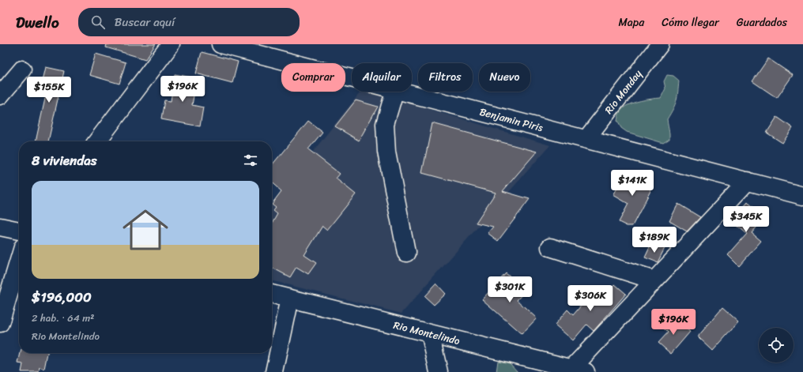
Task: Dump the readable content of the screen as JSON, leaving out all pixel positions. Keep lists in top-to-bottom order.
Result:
{
  "streets": {
    "street": ["Rio Monday", "Benjamin Piris", "Rio Montelindo"]
  },
  "crossings": [
    ["Rio Monday", "Benjamin Piris"]
  ],
  "page": {
    "header": "Dwello",
    "search": "Buscar aquí",
    "nav": ["Mapa", "Cómo llegar", "Guardados"],
    "chip": [
      "Comprar",
      "Alquilar",
      "Filtros",
      "Nuevo"
    ],
    "price": [
      "$196K",
      "$155K",
      "$141K",
      "$345K",
      "$189K",
      "$301K",
      "$306K",
      "$196K"
    ],
    "heading": "8 viviendas",
    "list": [
      {
        "name": "$196,000",
        "note": "2 hab. · 64 m² · Rio Montelindo"
      }
    ]
  }
}
